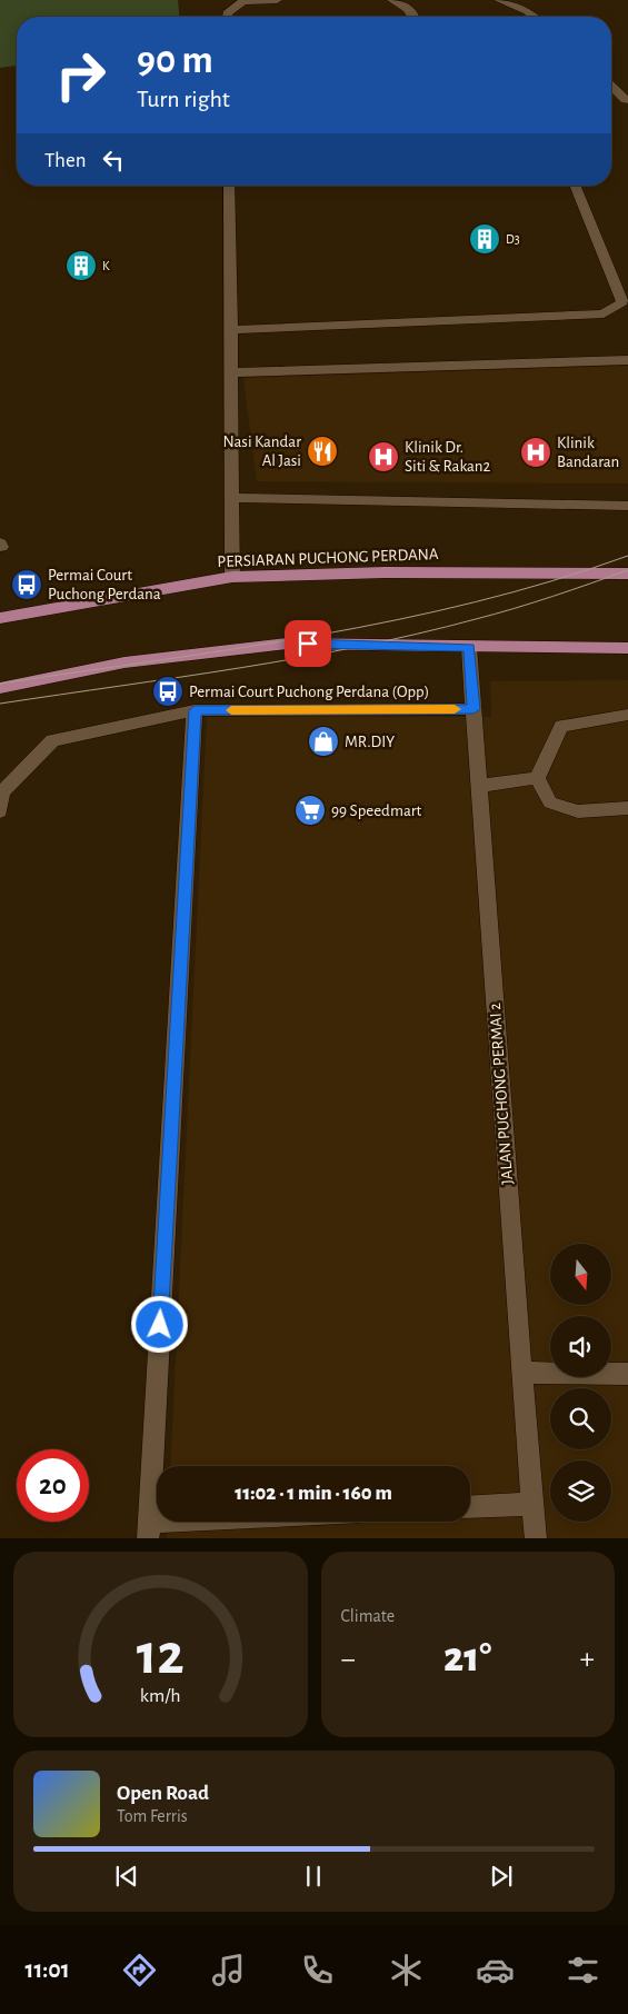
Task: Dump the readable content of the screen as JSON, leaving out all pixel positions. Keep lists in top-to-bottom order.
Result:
{
  "streets": {
    "main road": ["PERSIARAN PUCHONG PERDANA"],
    "street": ["JALAN PUCHONG PERMAI 2"]
  },
  "places": {
    "building": ["D3", "K"],
    "restaurant": ["Nasi Kandar Al Jasi"],
    "hospital": ["Klinik Bandaran", "Klinik Dr. Siti & Rakan2"],
    "bus stop": ["Permai Court Puchong Perdana", "Permai Court Puchong Perdana (Opp)"],
    "shop": ["MR.DIY"],
    "supermarket": ["99 Speedmart"]
  },
  "north": "bottom",
  "page": {
    "turn": ["90 m", "Turn right"],
    "then": "Then",
    "limit": "20",
    "trip": "11:02 · 1 min · 160 m",
    "tile": "Climate",
    "heat": ["−", "21°", "+"],
    "song": ["Open Road", "Tom Ferris"],
    "tabs": "11:01",
    "gauge": ["12", "km/h"]
  }
}
